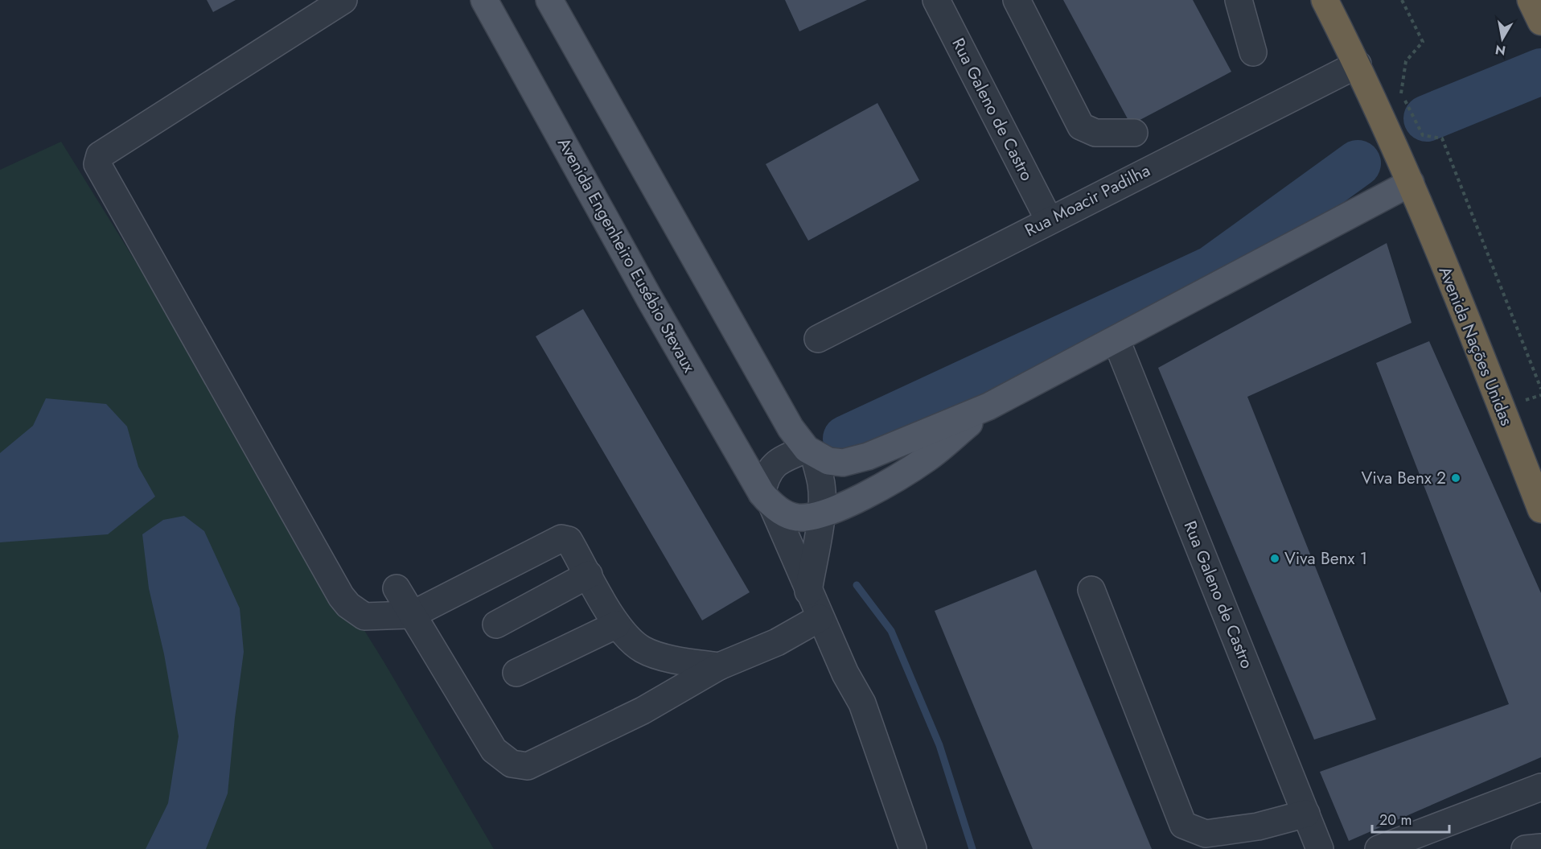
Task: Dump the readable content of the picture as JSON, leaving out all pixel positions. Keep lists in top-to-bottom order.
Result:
{
  "streets": {
    "highway": ["Avenida Nações Unidas"],
    "main road": ["Avenida Engenheiro Eusébio Stevaux"],
    "street": ["Rua Galeno de Castro", "Rua Moacir Padilha"]
  },
  "crossings": [
    ["Rua Galeno de Castro", "Rua Moacir Padilha"],
    ["Rua Moacir Padilha", "Avenida Nações Unidas"]
  ],
  "places": ["Viva Benx 2", "Viva Benx 1"],
  "scale_bar": "20 m",
  "north": "bottom"
}
